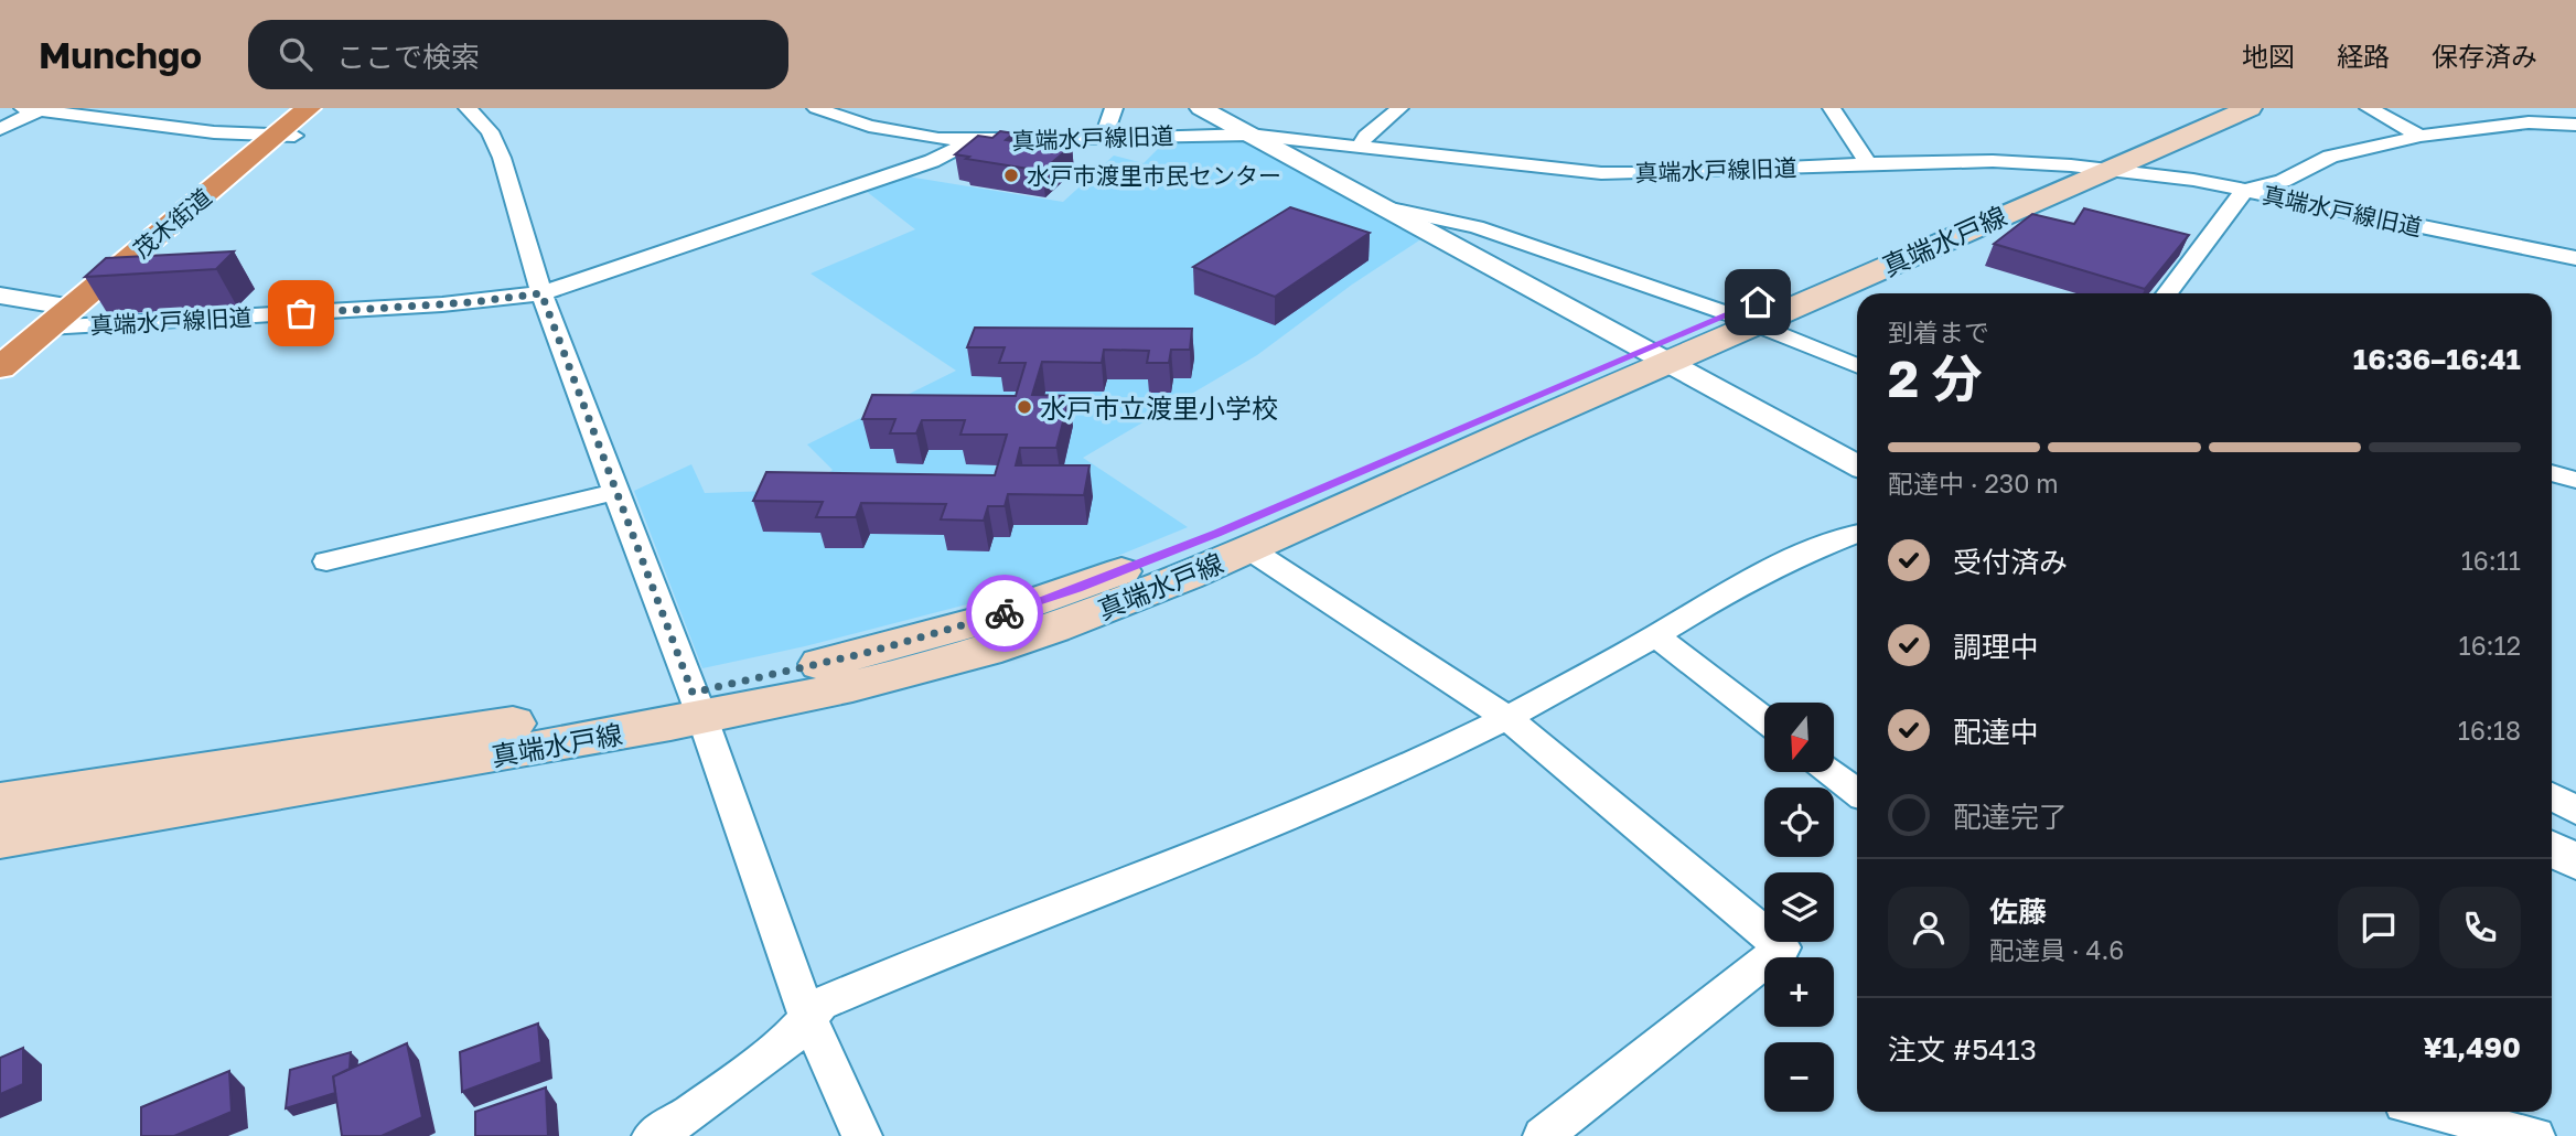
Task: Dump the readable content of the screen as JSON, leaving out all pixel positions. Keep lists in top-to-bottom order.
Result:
{
  "streets": {
    "highway": ["茂木街道"],
    "main road": ["真端水戸線"],
    "street": ["真端水戸線旧道"]
  },
  "crossings": [
    ["真端水戸線旧道", "茂木街道"],
    ["真端水戸線旧道", "真端水戸線"]
  ],
  "places": ["水戸市渡里市民センター", "水戸市立渡里小学校"],
  "north": "bottom",
  "page": {
    "header": "Munchgo",
    "search": "ここで検索",
    "nav": ["地図", "経路", "保存済み"],
    "heading": ["2 分", "到着まで", "16:36–16:41"],
    "panel": [
      "佐藤",
      "配達員 · 4.6",
      "注文 #5413",
      "¥1,490"
    ],
    "bar": "配達中 · 230 m",
    "list": [
      ["受付済み", "16:11"],
      ["調理中", "16:12"],
      ["配達中", "16:18"],
      "配達完了"
    ],
    "map_buttons": ["+", "−"]
  }
}
